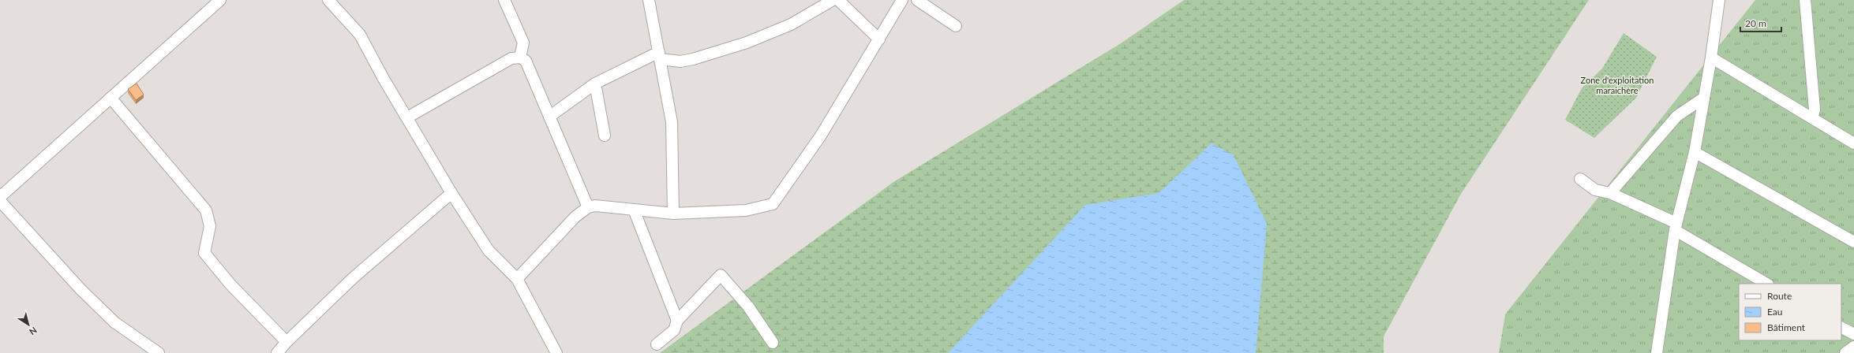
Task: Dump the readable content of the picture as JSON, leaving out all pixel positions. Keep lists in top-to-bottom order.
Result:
{
  "parks": ["Zone d'exploitation maraichère"],
  "legend": ["Route", "Eau", "Bâtiment"],
  "scale_bar": "20 m",
  "north": "bottom right"
}
